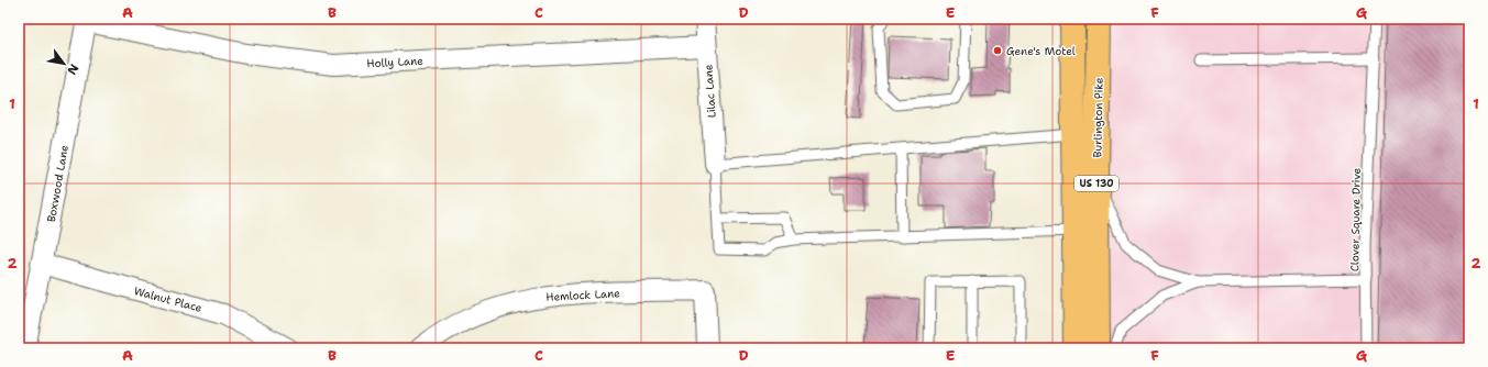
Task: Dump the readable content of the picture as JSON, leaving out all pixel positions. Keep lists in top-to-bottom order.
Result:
{
  "streets": {
    "highway": ["Burlington Pike", "US 130"],
    "street": [
      "Holly Lane",
      "Lilac Lane",
      "Boxwood Lane",
      "Hemlock Lane",
      "Walnut Place"
    ],
    "lane": ["Clover Square Drive"]
  },
  "crossings": [
    ["Holly Lane", "Lilac Lane"],
    ["Holly Lane", "Boxwood Lane"],
    ["Burlington Pike", "Clover Square Drive"],
    ["Boxwood Lane", "Walnut Place"]
  ],
  "places": ["Gene's Motel"],
  "north": "bottom right",
  "grid": {
    "columns": [
      "A",
      "B",
      "C",
      "D",
      "E",
      "F",
      "G"
    ],
    "rows": ["1", "2"]
  }
}
